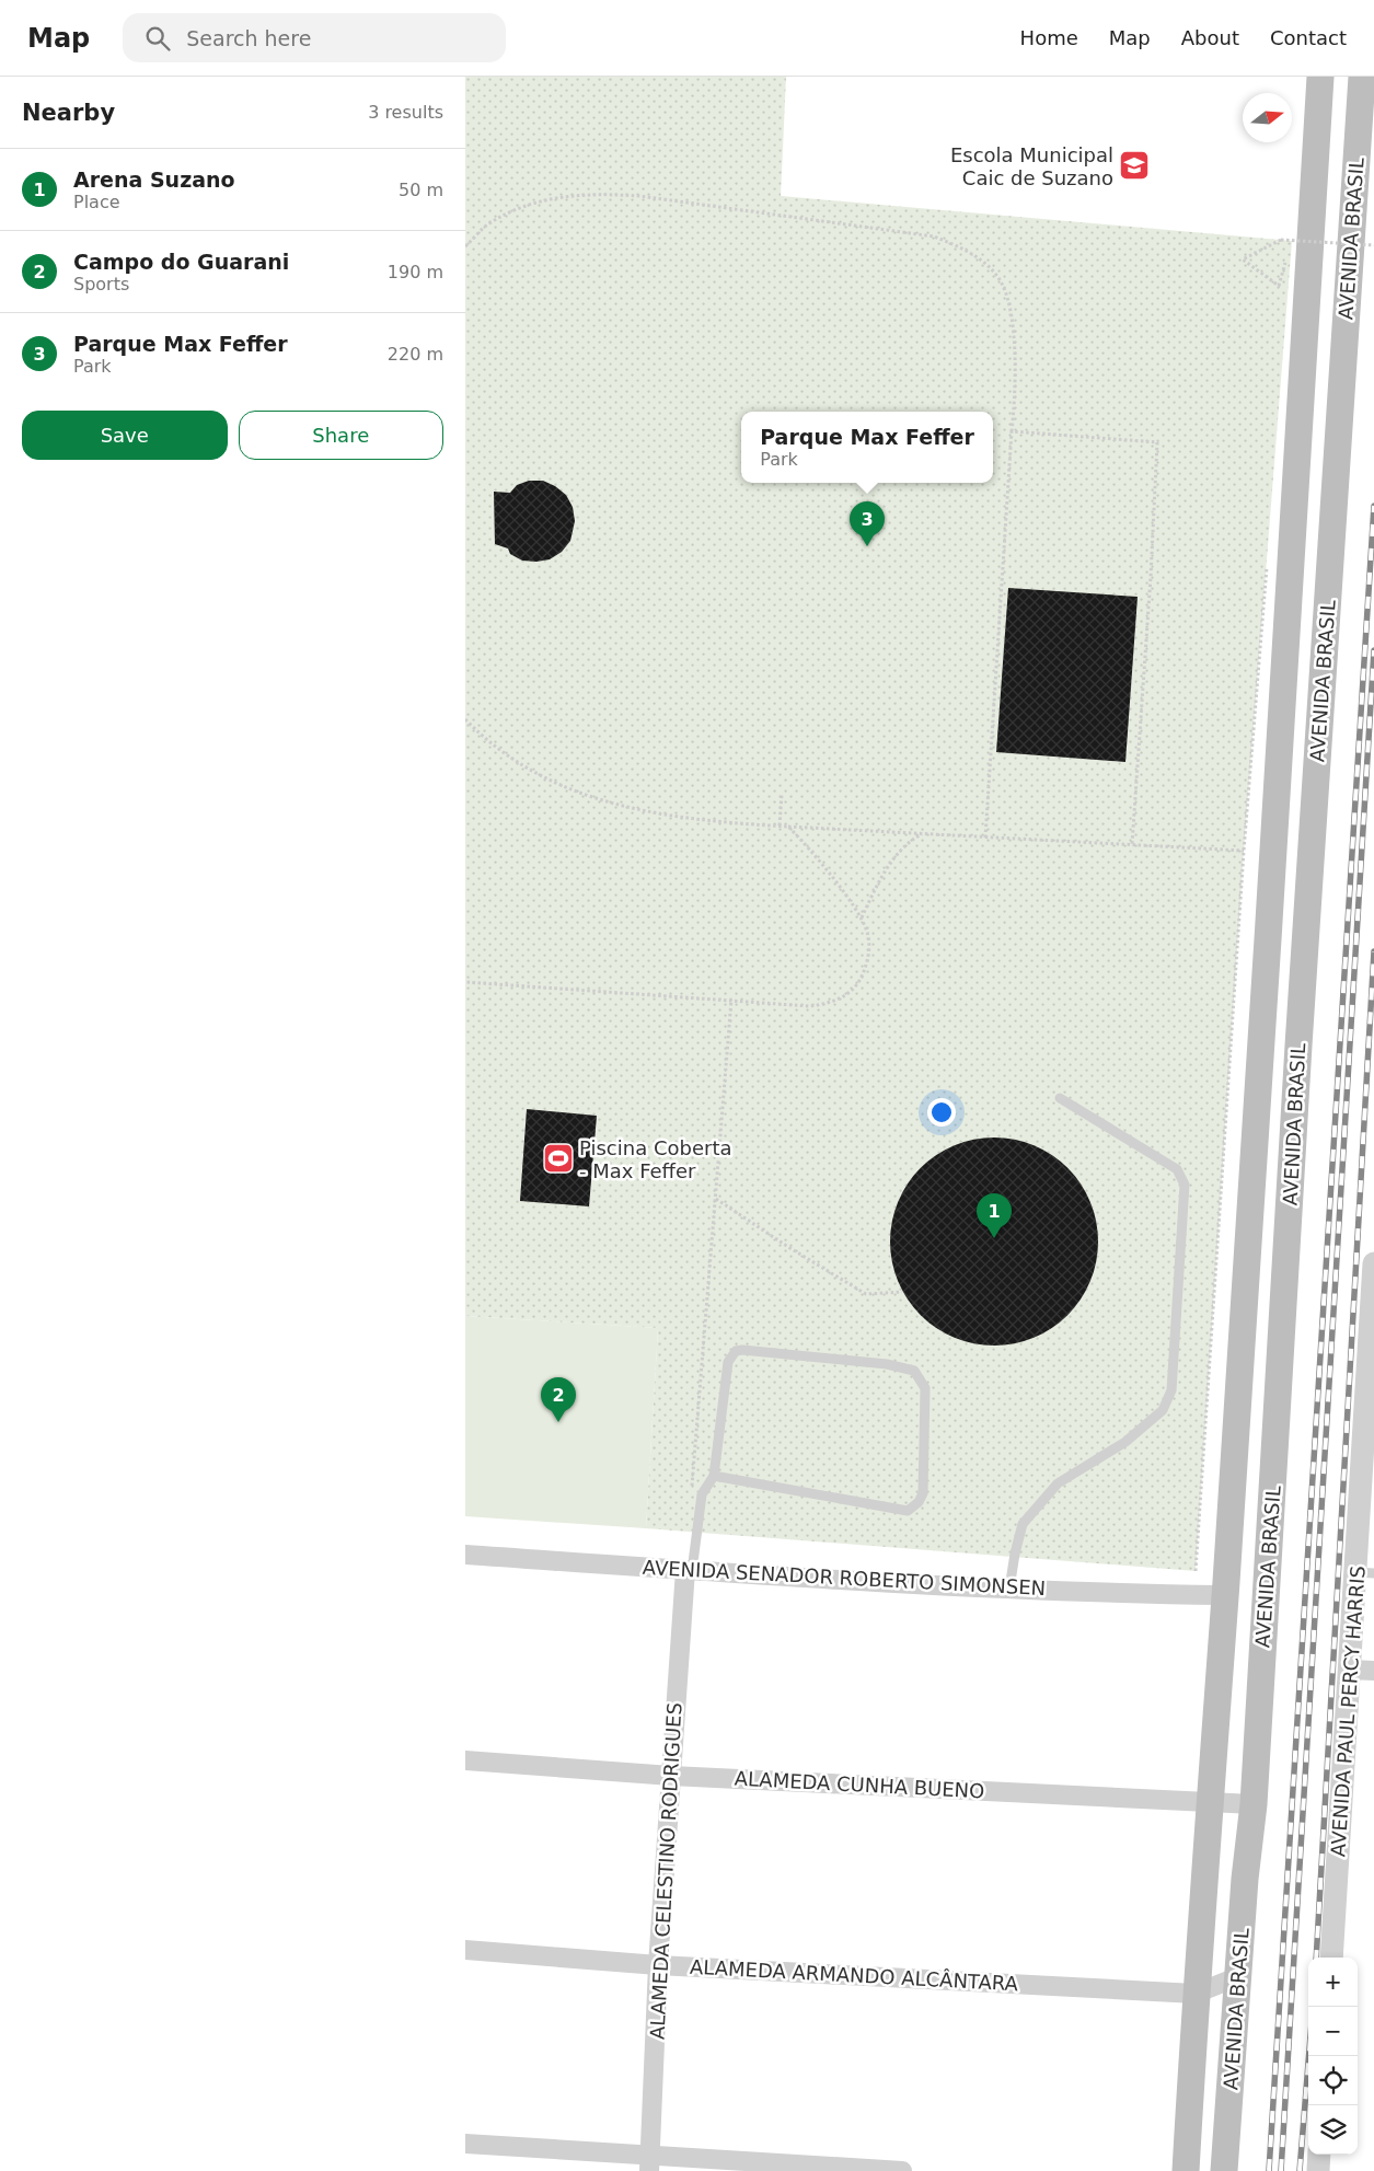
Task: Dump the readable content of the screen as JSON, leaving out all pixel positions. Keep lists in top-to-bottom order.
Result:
{
  "streets": {
    "main road": ["AVENIDA BRASIL"],
    "street": [
      "AVENIDA SENADOR ROBERTO SIMONSEN",
      "AVENIDA PAUL PERCY HARRIS",
      "ALAMEDA CUNHA BUENO",
      "ALAMEDA CELESTINO RODRIGUES",
      "ALAMEDA ARMANDO ALCÂNTARA"
    ]
  },
  "crossings": [
    ["AVENIDA BRASIL", "AVENIDA SENADOR ROBERTO SIMONSEN"],
    ["AVENIDA BRASIL", "ALAMEDA CUNHA BUENO"],
    ["AVENIDA BRASIL", "ALAMEDA ARMANDO ALCÂNTARA"],
    ["AVENIDA SENADOR ROBERTO SIMONSEN", "ALAMEDA CELESTINO RODRIGUES"],
    ["ALAMEDA CUNHA BUENO", "ALAMEDA CELESTINO RODRIGUES"],
    ["ALAMEDA CELESTINO RODRIGUES", "ALAMEDA ARMANDO ALCÂNTARA"]
  ],
  "places": {
    "school or university": ["Escola Municipal Caic de Suzano"],
    "sports": ["Piscina Coberta - Max Feffer"]
  },
  "north": "right",
  "page": {
    "header": "Map",
    "search": "Search here",
    "nav": [
      "Home",
      "Map",
      "About",
      "Contact"
    ],
    "heading": ["Nearby", "3 results"],
    "list": [
      {
        "mark": "1",
        "name": "Arena Suzano",
        "note": "Place",
        "value": "50 m"
      },
      {
        "mark": "2",
        "name": "Campo do Guarani",
        "note": "Sports",
        "value": "190 m"
      },
      {
        "mark": "3",
        "name": "Parque Max Feffer",
        "note": "Park",
        "value": "220 m"
      }
    ],
    "buttons": ["Save", "Share"],
    "popup": ["Parque Max Feffer", "Park"],
    "pins": ["3", "1", "2"],
    "map_buttons": ["+", "−"]
  }
}
